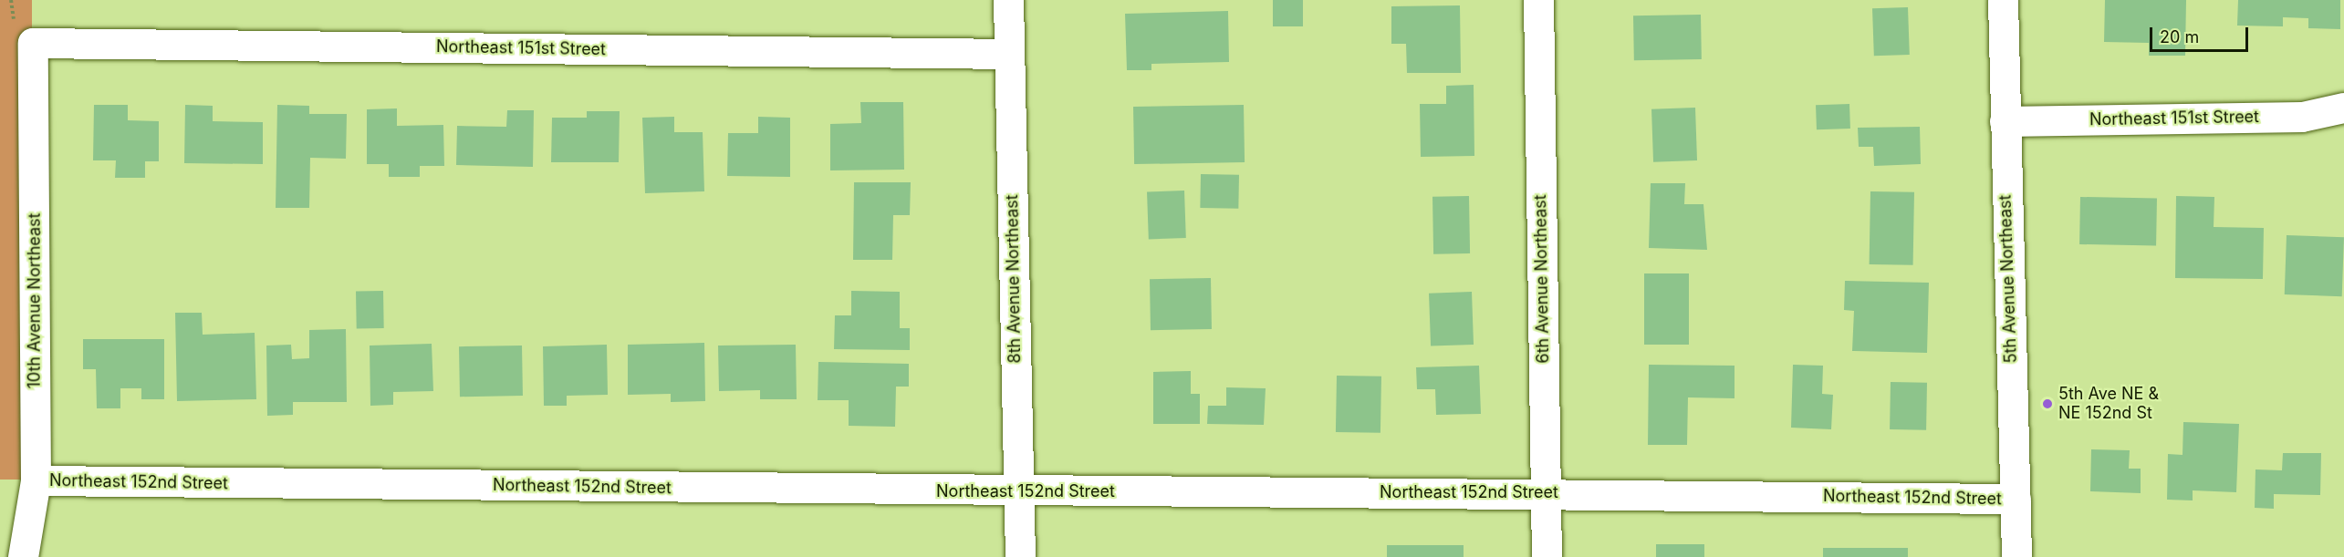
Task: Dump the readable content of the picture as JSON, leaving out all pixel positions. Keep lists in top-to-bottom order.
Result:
{
  "streets": {
    "street": [
      "Northeast 151st Street",
      "8th Avenue Northeast",
      "6th Avenue Northeast",
      "5th Avenue Northeast",
      "10th Avenue Northeast",
      "Northeast 152nd Street"
    ]
  },
  "crossings": [
    ["Northeast 151st Street", "8th Avenue Northeast"],
    ["Northeast 151st Street", "5th Avenue Northeast"],
    ["Northeast 151st Street", "10th Avenue Northeast"],
    ["8th Avenue Northeast", "Northeast 152nd Street"],
    ["6th Avenue Northeast", "Northeast 152nd Street"],
    ["5th Avenue Northeast", "Northeast 152nd Street"],
    ["10th Avenue Northeast", "Northeast 152nd Street"]
  ],
  "places": ["5th Ave NE & NE 152nd St"],
  "scale_bar": "20 m"
}
